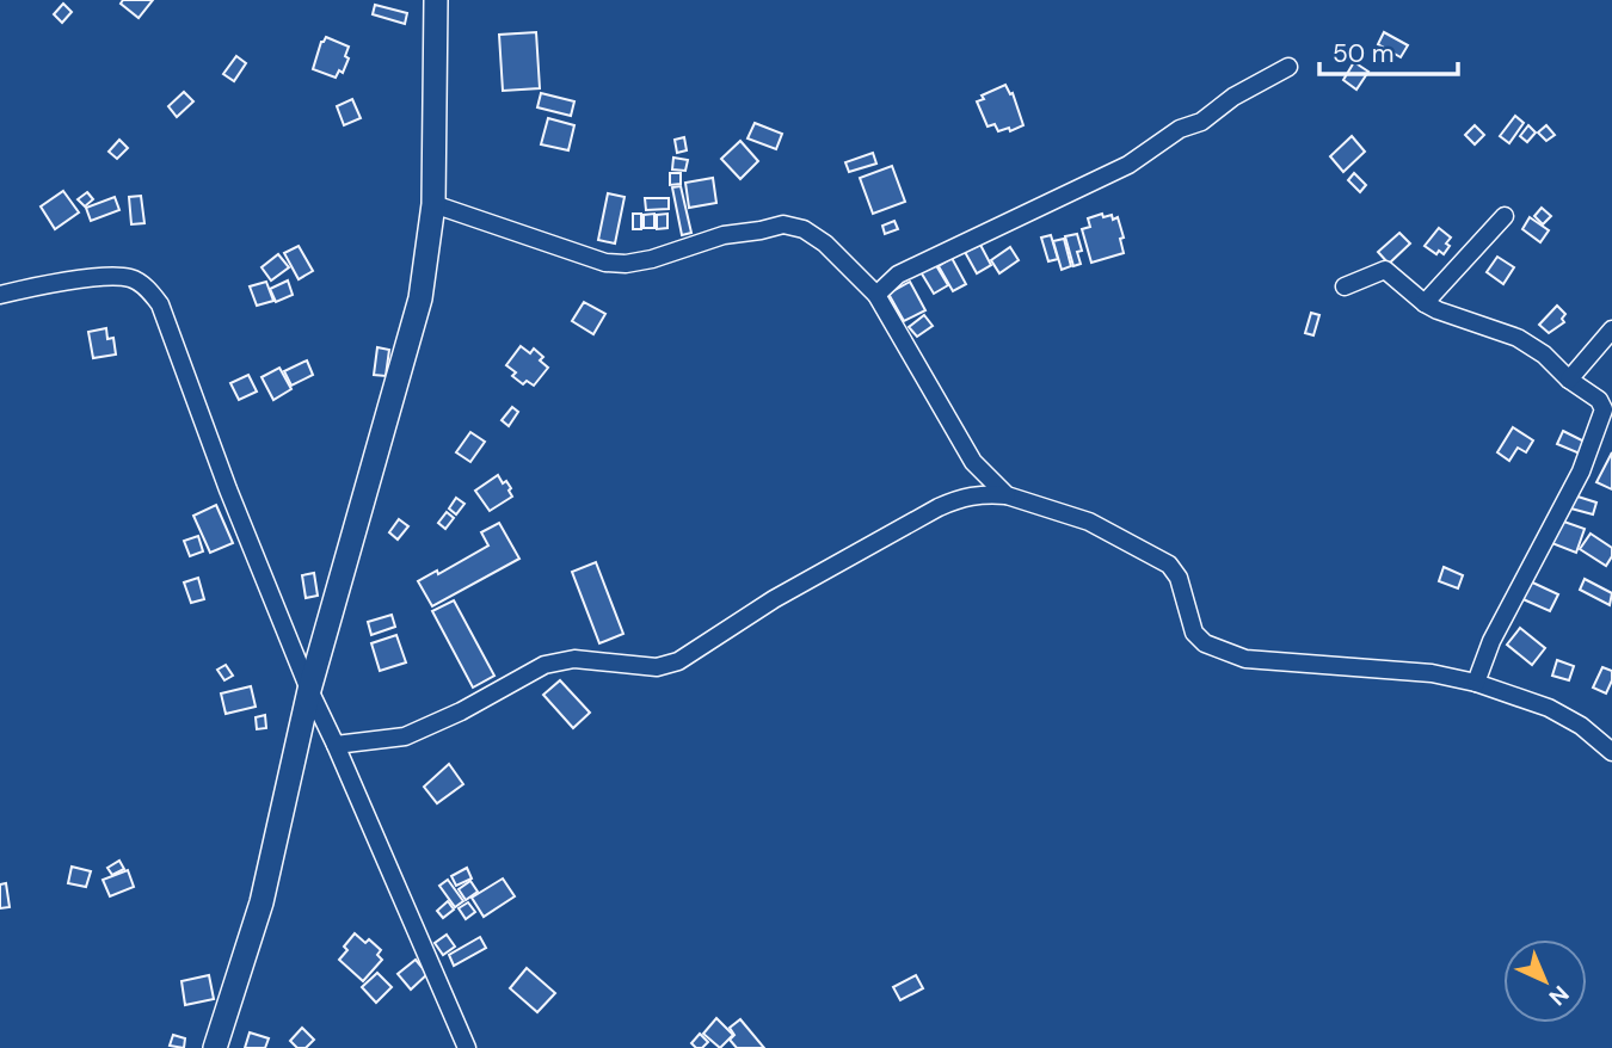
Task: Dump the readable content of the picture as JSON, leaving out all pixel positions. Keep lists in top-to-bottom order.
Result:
{
  "scale_bar": "50 m",
  "north": "bottom right"
}
